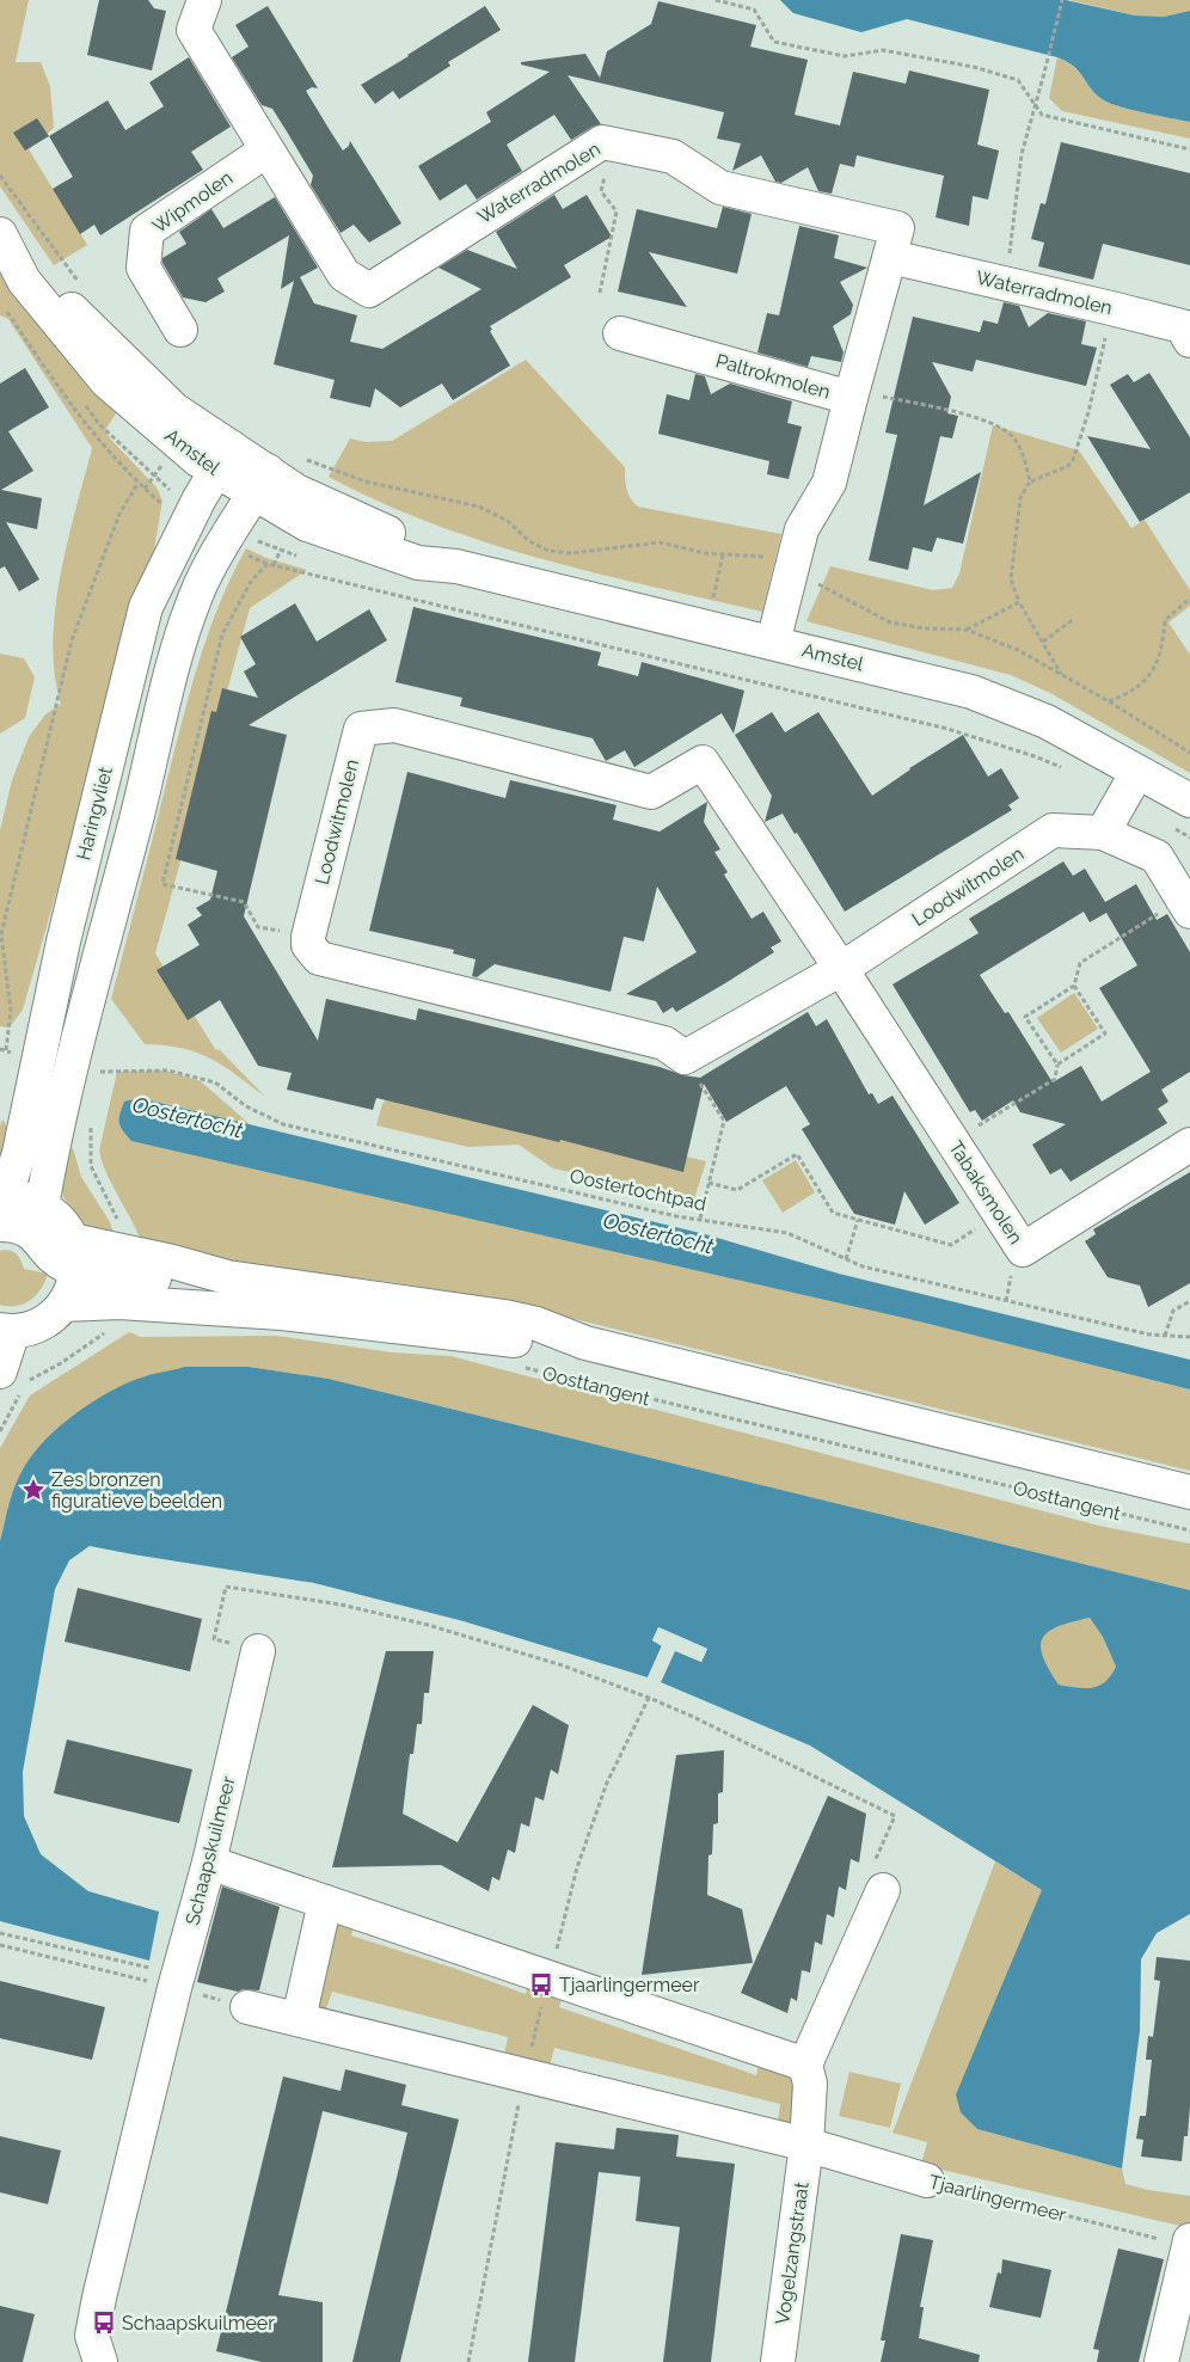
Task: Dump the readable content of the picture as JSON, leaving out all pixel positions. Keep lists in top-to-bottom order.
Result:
{
  "streets": {
    "street": [
      "Waterradmolen",
      "Wipmolen",
      "Paltrokmolen",
      "Amstel",
      "Haringvliet",
      "Loodwitmolen",
      "Tabaksmolen",
      "Oosttangent",
      "Schaapskuilmeer",
      "Tjaarlingermeer",
      "Vogelzangstraat"
    ],
    "path": ["Oostertochtpad"]
  },
  "crossings": [
    ["Waterradmolen", "Wipmolen"],
    ["Waterradmolen", "Paltrokmolen"],
    ["Paltrokmolen", "Amstel"],
    ["Amstel", "Haringvliet"],
    ["Loodwitmolen", "Tabaksmolen"],
    ["Tjaarlingermeer", "Vogelzangstraat"]
  ],
  "water": ["Oostertocht"],
  "places": {
    "place": ["Zes bronzen figuratieve beelden"],
    "bus stop": ["Tjaarlingermeer", "Schaapskuilmeer"]
  }
}
